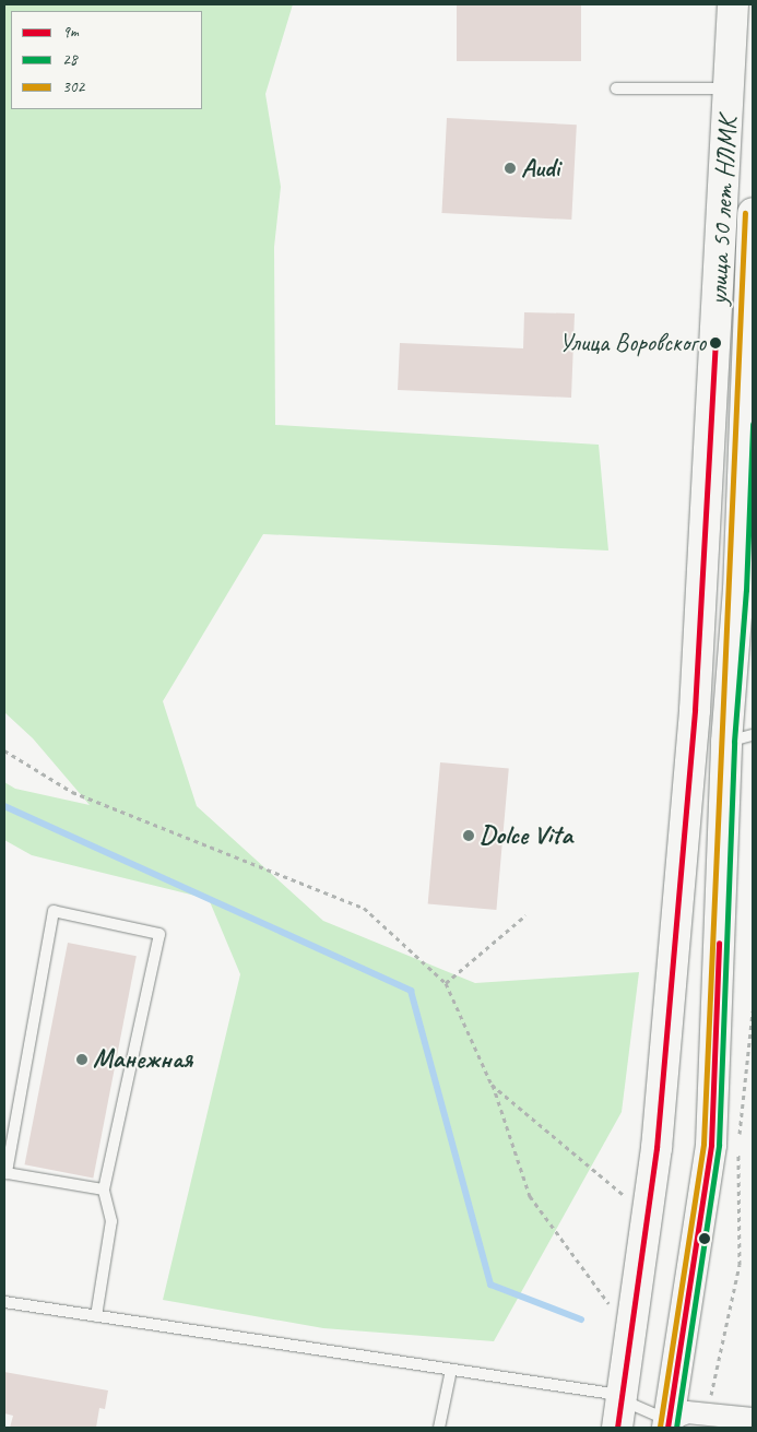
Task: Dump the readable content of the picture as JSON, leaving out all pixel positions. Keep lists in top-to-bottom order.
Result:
{
  "streets": {
    "main road": ["улица 50 лет НЛМК"]
  },
  "places": [
    "Audi",
    "Улица Воровского",
    "Dolce Vita",
    "Манежная"
  ],
  "lines": ["transit line 302", "transit line 9т", "transit line 28"],
  "legend": ["9т", "28", "302"]
}
